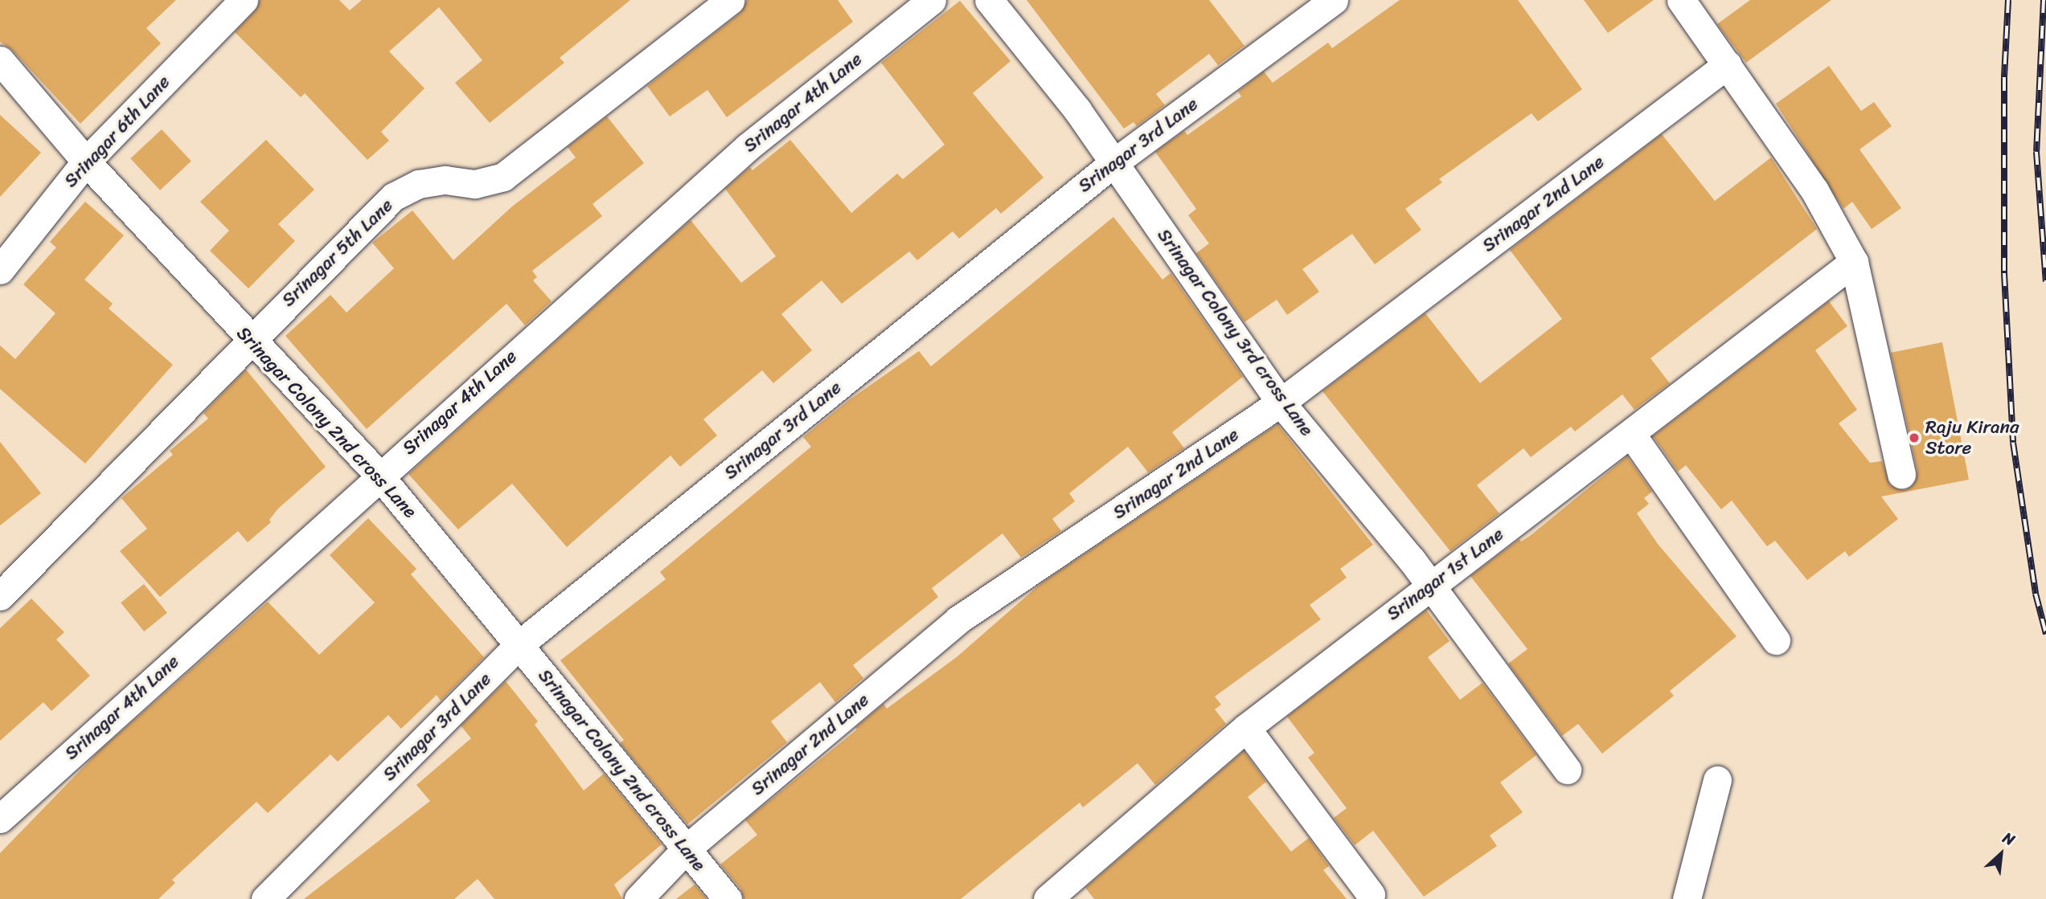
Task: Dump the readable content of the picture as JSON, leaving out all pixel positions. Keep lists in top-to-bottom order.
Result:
{
  "streets": {
    "street": [
      "Srinagar 4th Lane",
      "Srinagar 6th Lane",
      "Srinagar 3rd Lane",
      "Srinagar 2nd Lane",
      "Srinagar 5th Lane",
      "Srinagar Colony 3rd cross Lane",
      "Srinagar Colony 2nd cross Lane",
      "Srinagar 1st Lane"
    ]
  },
  "crossings": [
    ["Srinagar 4th Lane", "Srinagar Colony 2nd cross Lane"],
    ["Srinagar 6th Lane", "Srinagar Colony 2nd cross Lane"],
    ["Srinagar 3rd Lane", "Srinagar Colony 3rd cross Lane"],
    ["Srinagar 3rd Lane", "Srinagar Colony 2nd cross Lane"],
    ["Srinagar 2nd Lane", "Srinagar Colony 3rd cross Lane"],
    ["Srinagar 2nd Lane", "Srinagar Colony 2nd cross Lane"],
    ["Srinagar 5th Lane", "Srinagar Colony 2nd cross Lane"],
    ["Srinagar Colony 3rd cross Lane", "Srinagar 1st Lane"]
  ],
  "places": ["Raju Kirana Store"],
  "north": "top right"
}
